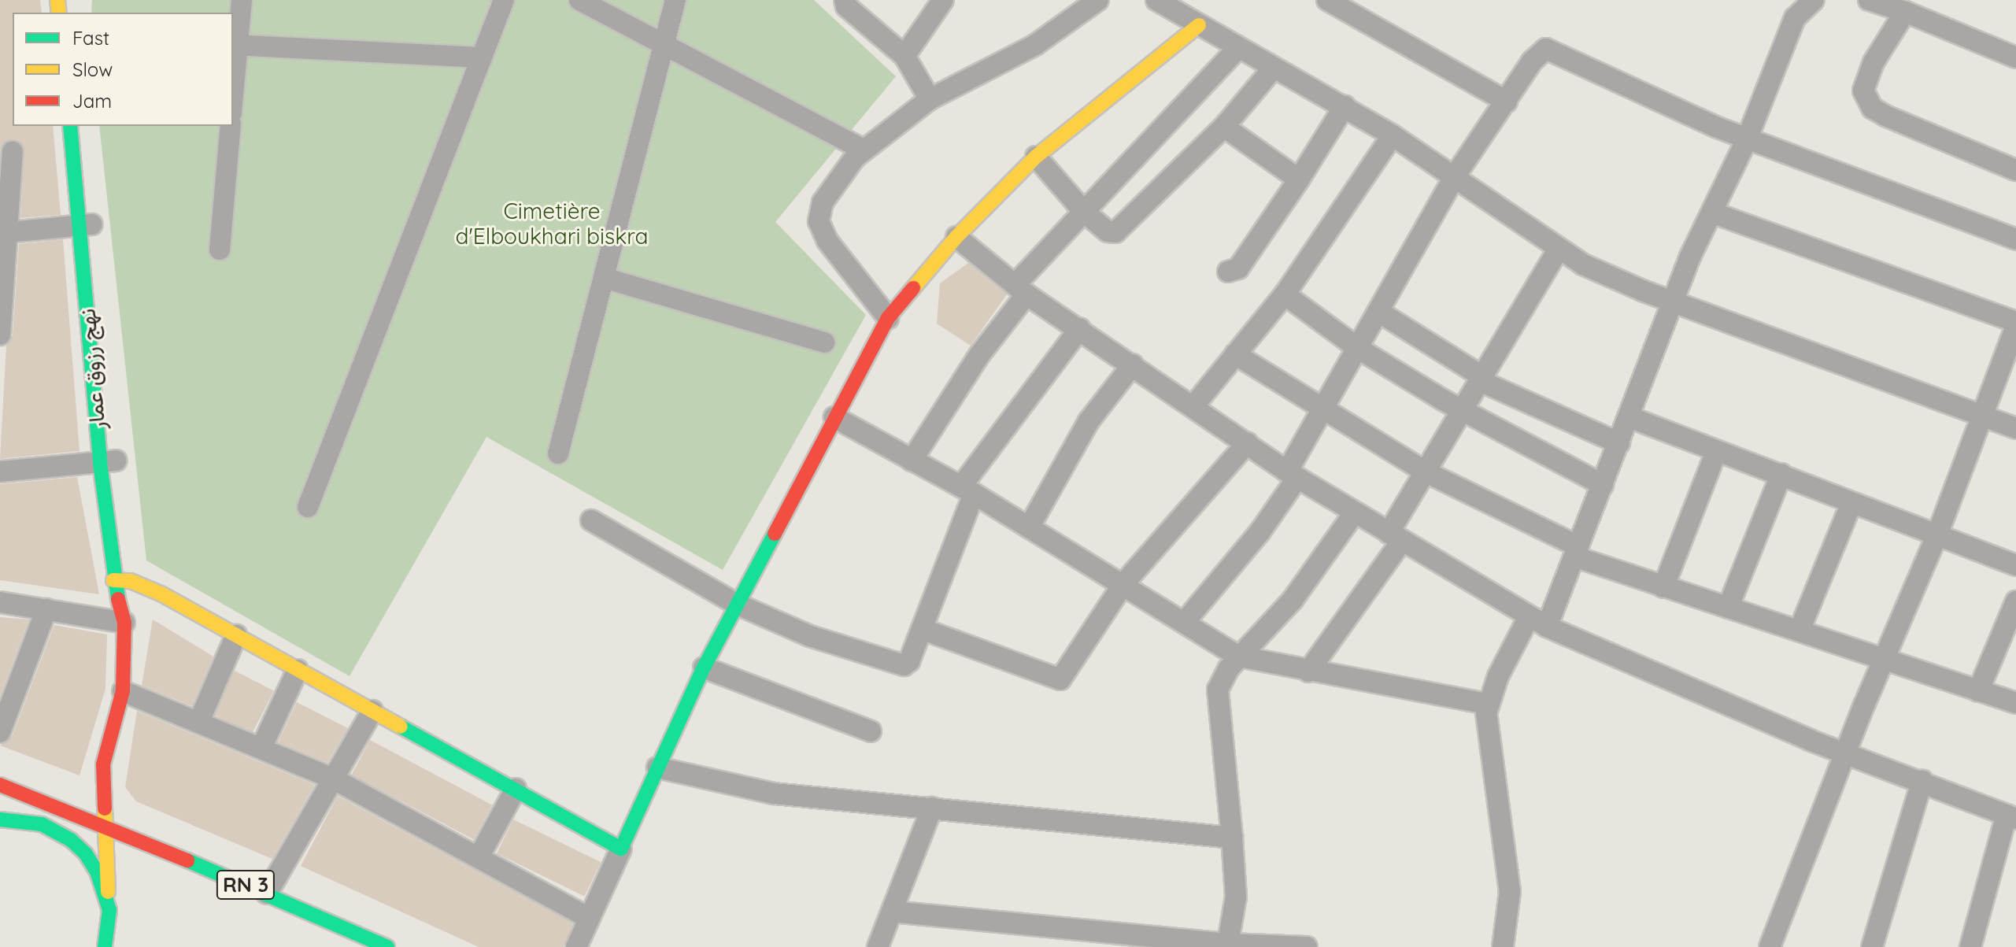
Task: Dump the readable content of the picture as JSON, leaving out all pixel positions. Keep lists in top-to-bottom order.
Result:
{
  "streets": {
    "main road": ["نهج رزوق عمار", "RN 3"]
  },
  "parks": ["Cimetière d'Elboukhari biskra"],
  "legend": ["Fast", "Slow", "Jam"]
}
